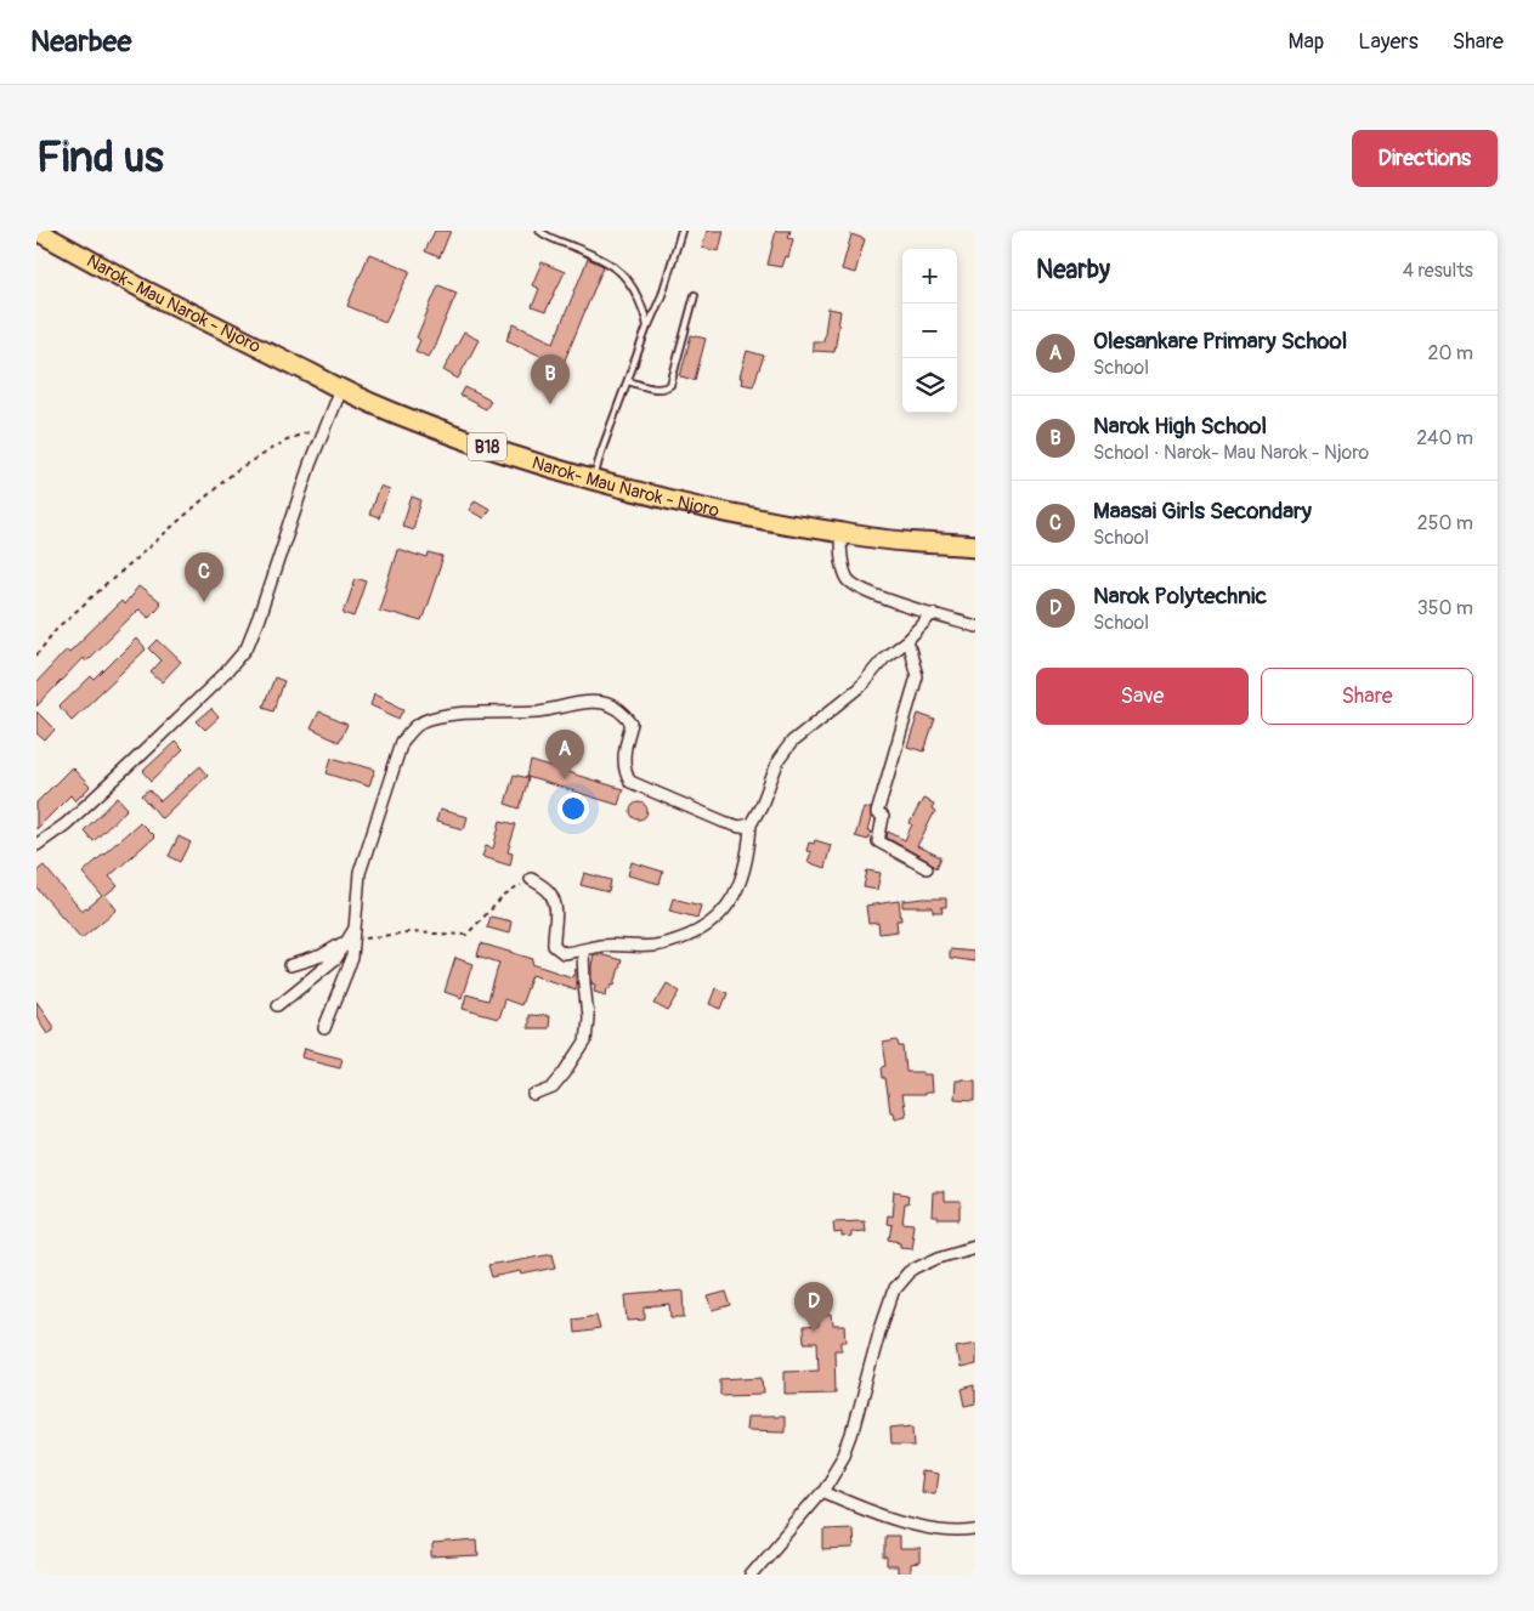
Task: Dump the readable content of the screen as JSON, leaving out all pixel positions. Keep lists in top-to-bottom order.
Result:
{
  "streets": {
    "highway": ["Narok- Mau Narok - Njoro", "B18"]
  },
  "page": {
    "header": "Nearbee",
    "nav": ["Map", "Layers", "Share"],
    "buttons": [
      "Directions",
      ["Save", "Share"]
    ],
    "title": "Find us",
    "heading": ["Nearby", "4 results"],
    "map_buttons": ["+", "−"],
    "list": [
      {
        "mark": "A",
        "name": "Olesankare Primary School",
        "note": "School",
        "value": "20 m"
      },
      {
        "mark": "B",
        "name": "Narok High School",
        "note": "School · Narok- Mau Narok - Njoro",
        "value": "240 m"
      },
      {
        "mark": "C",
        "name": "Maasai Girls Secondary",
        "note": "School",
        "value": "250 m"
      },
      {
        "mark": "D",
        "name": "Narok Polytechnic",
        "note": "School",
        "value": "350 m"
      }
    ],
    "pins": [
      "B",
      "C",
      "A",
      "D"
    ]
  }
}
